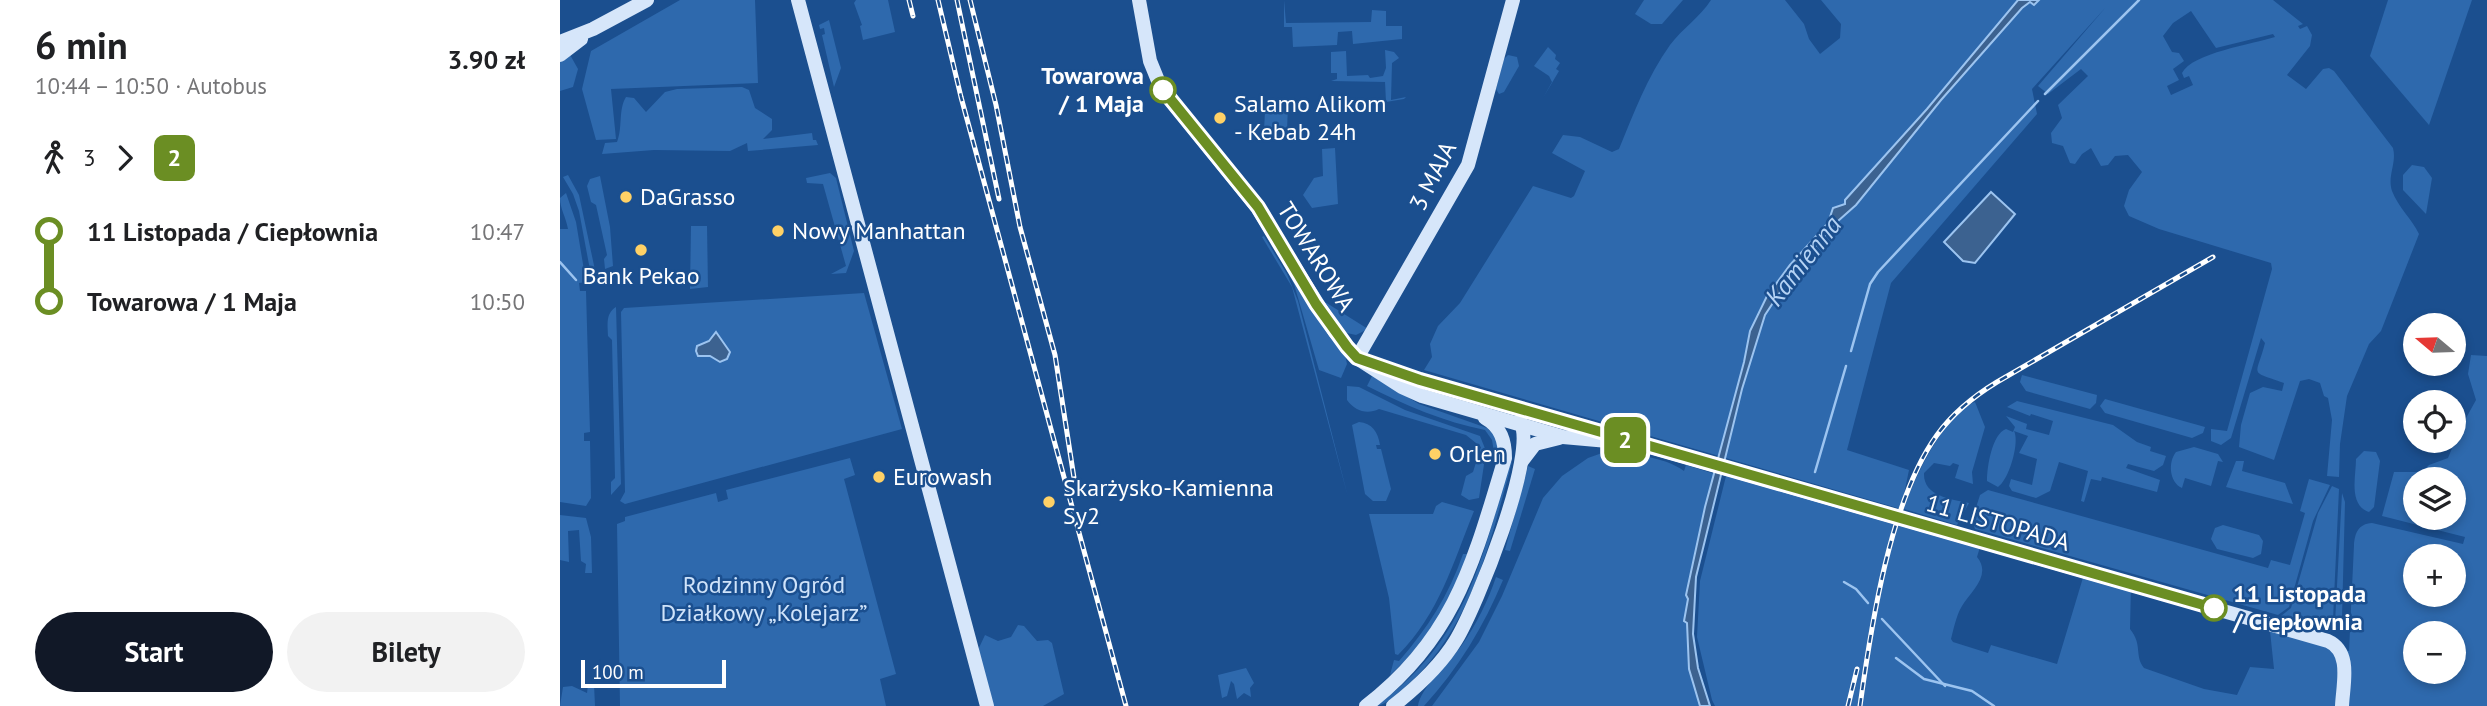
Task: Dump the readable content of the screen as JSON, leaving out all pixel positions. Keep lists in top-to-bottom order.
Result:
{
  "streets": {
    "street": ["3 MAJA", "TOWAROWA", "11 LISTOPADA"]
  },
  "crossings": [
    ["3 MAJA", "TOWAROWA"],
    ["3 MAJA", "11 LISTOPADA"],
    ["TOWAROWA", "11 LISTOPADA"]
  ],
  "water": ["Kamienna"],
  "parks": ["Rodzinny Ogród Działkowy „Kolejarz”"],
  "places": [
    "Towarowa / 1 Maja",
    "Salamo Alikom - Kebab 24h",
    "DaGrasso",
    "Nowy Manhattan",
    "Bank Pekao",
    "Orlen",
    "Eurowash",
    "Skarżysko-Kamienna Sy2",
    "11 Listopada / Ciepłownia"
  ],
  "lines": ["bus line 2"],
  "scale_bar": "100 m",
  "north": "left",
  "page": {
    "heading": ["6 min", "10:44 – 10:50 · Autobus", "3.90 zł"],
    "on_map": "2",
    "legs": ["3", "2"],
    "list": [
      {
        "name": "11 Listopada / Ciepłownia",
        "value": "10:47"
      },
      {
        "name": "Towarowa / 1 Maja",
        "value": "10:50"
      }
    ],
    "map_buttons": ["+", "−"],
    "buttons": ["Start", "Bilety"],
    "scale": "100 m"
  }
}
